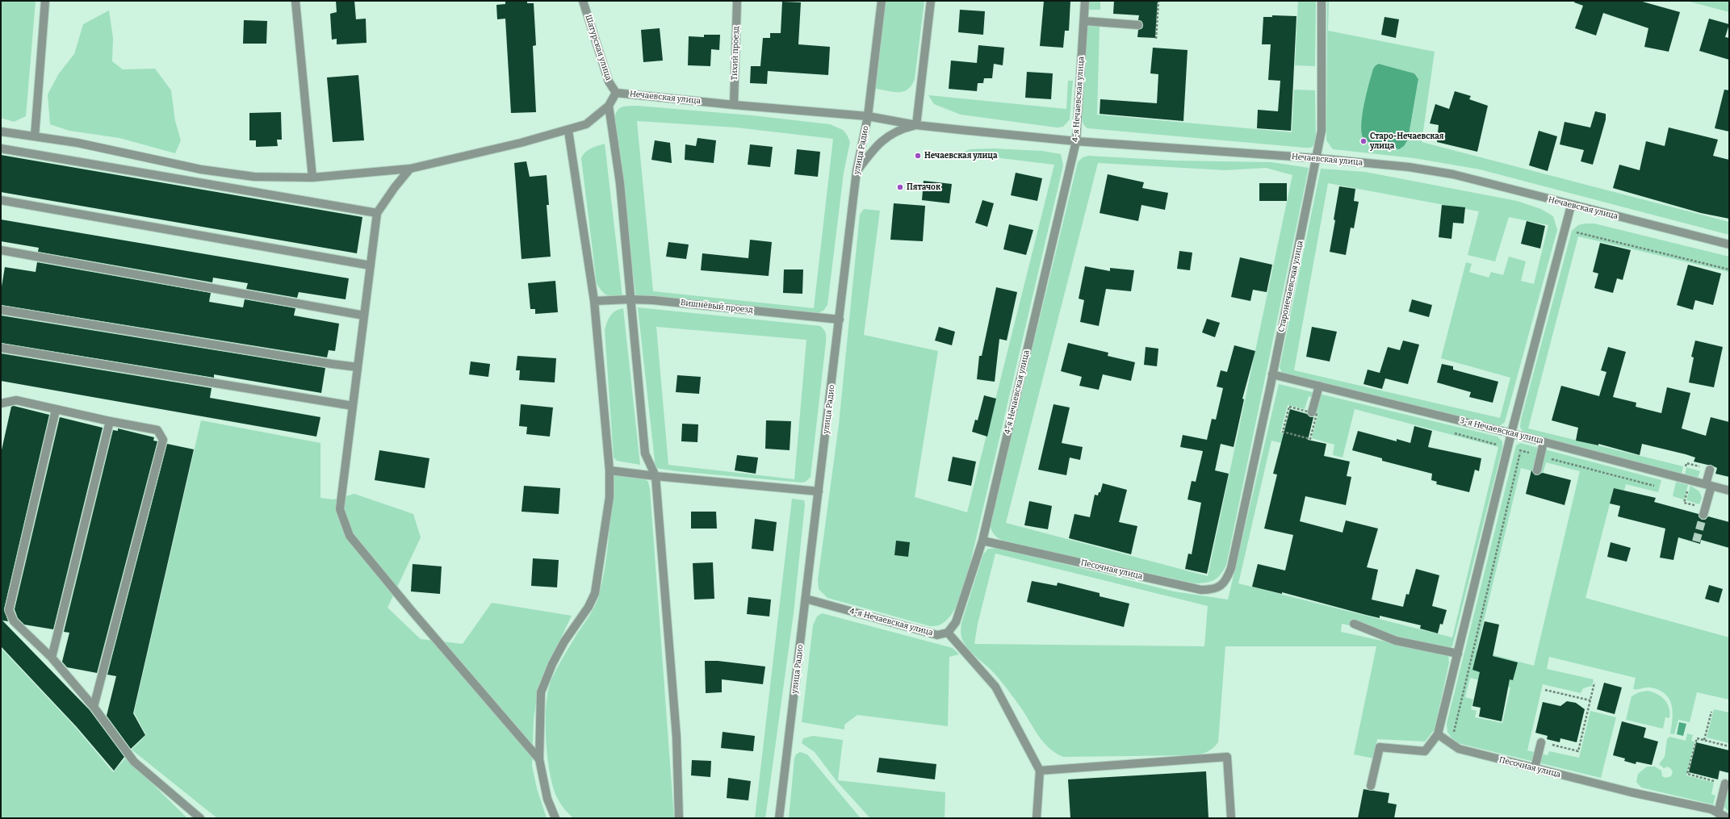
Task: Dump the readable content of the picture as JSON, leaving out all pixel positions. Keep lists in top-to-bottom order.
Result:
{
  "streets": {
    "street": [
      "Шатурская улица",
      "Тихий проезд",
      "Нечаевская улица",
      "4-я Нечаевская улица",
      "улица Радио",
      "Старонечаевская улица",
      "Вишнёвый проезд",
      "3-я Нечаевская улица",
      "Песочная улица"
    ]
  },
  "crossings": [
    ["Шатурская улица", "Нечаевская улица"],
    ["Тихий проезд", "Нечаевская улица"],
    ["Нечаевская улица", "4-я Нечаевская улица"],
    ["Нечаевская улица", "улица Радио"],
    ["Нечаевская улица", "Старонечаевская улица"],
    ["4-я Нечаевская улица", "улица Радио"],
    ["4-я Нечаевская улица", "Песочная улица"],
    ["улица Радио", "Вишнёвый проезд"],
    ["Старонечаевская улица", "3-я Нечаевская улица"],
    ["Старонечаевская улица", "Песочная улица"]
  ],
  "places": ["Старо-Нечаевская улица", "Нечаевская улица", "Пятачок"]
}
